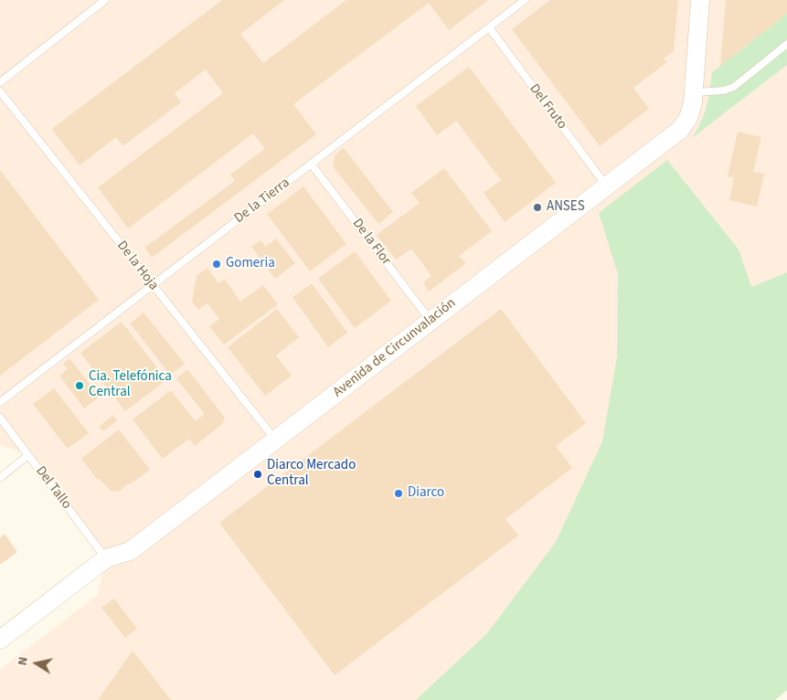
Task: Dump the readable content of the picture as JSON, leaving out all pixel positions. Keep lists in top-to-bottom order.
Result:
{
  "streets": {
    "street": ["Avenida de Circunvalación"],
    "lane": [
      "Del Fruto",
      "De la Tierra",
      "De la Flor",
      "De la Hoja",
      "Del Tallo"
    ]
  },
  "crossings": [
    ["Del Fruto", "De la Tierra"],
    ["Del Fruto", "Avenida de Circunvalación"],
    ["De la Tierra", "De la Flor"],
    ["De la Tierra", "De la Hoja"],
    ["De la Flor", "Avenida de Circunvalación"],
    ["De la Hoja", "Avenida de Circunvalación"],
    ["Avenida de Circunvalación", "Del Tallo"]
  ],
  "places": [
    "ANSES",
    "Gomeria",
    "Cia. Telefónica Central",
    "Diarco Mercado Central",
    "Diarco"
  ],
  "north": "left"
}
